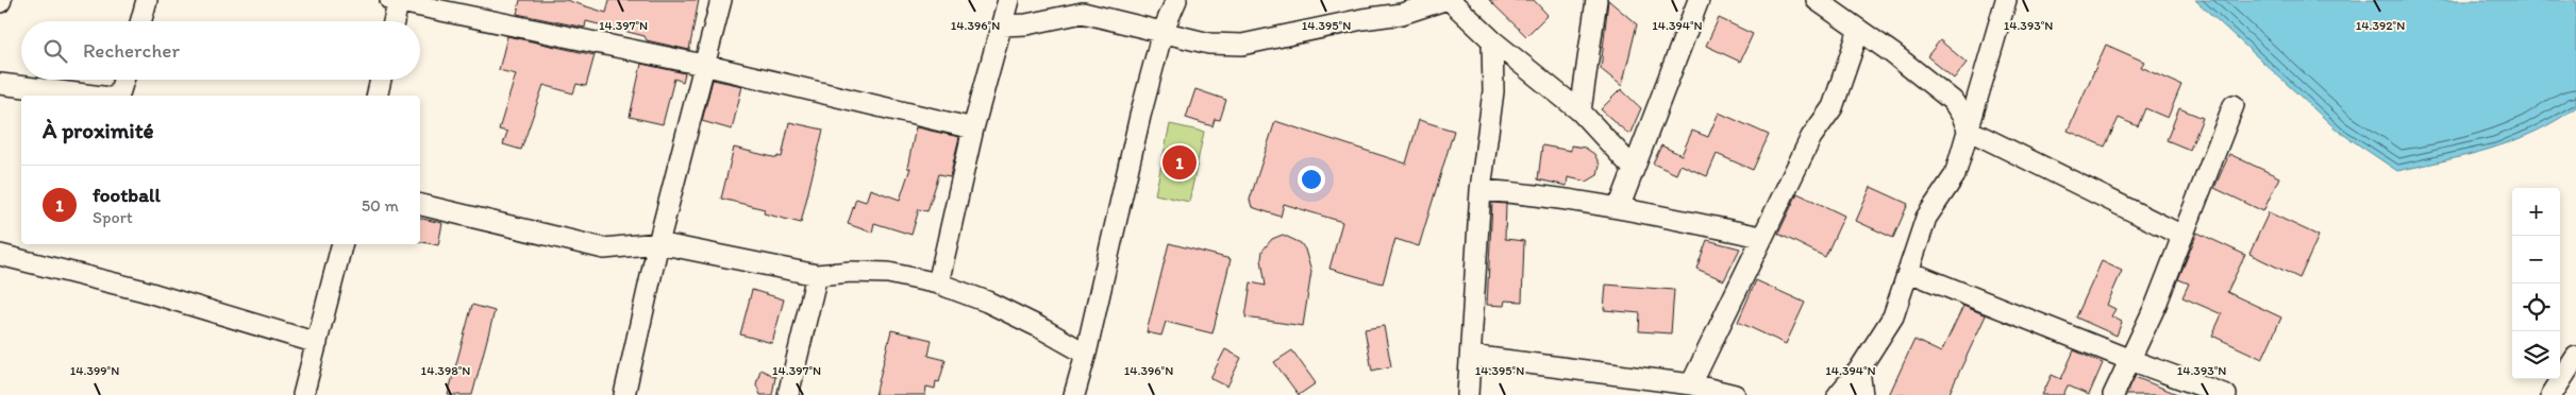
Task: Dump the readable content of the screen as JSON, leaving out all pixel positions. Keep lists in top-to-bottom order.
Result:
{
  "page": {
    "search": "Rechercher",
    "heading": "À proximité",
    "pins": "1",
    "list": [
      {
        "mark": "1",
        "name": "football",
        "note": "Sport",
        "value": "50 m"
      }
    ],
    "map_buttons": ["+", "−"]
  },
  "coordinates": [
    "14.395°N",
    "14.397°N",
    "14.396°N",
    "14.394°N",
    "14.393°N",
    "14.392°N",
    "14.399°N",
    "14.398°N"
  ]
}
